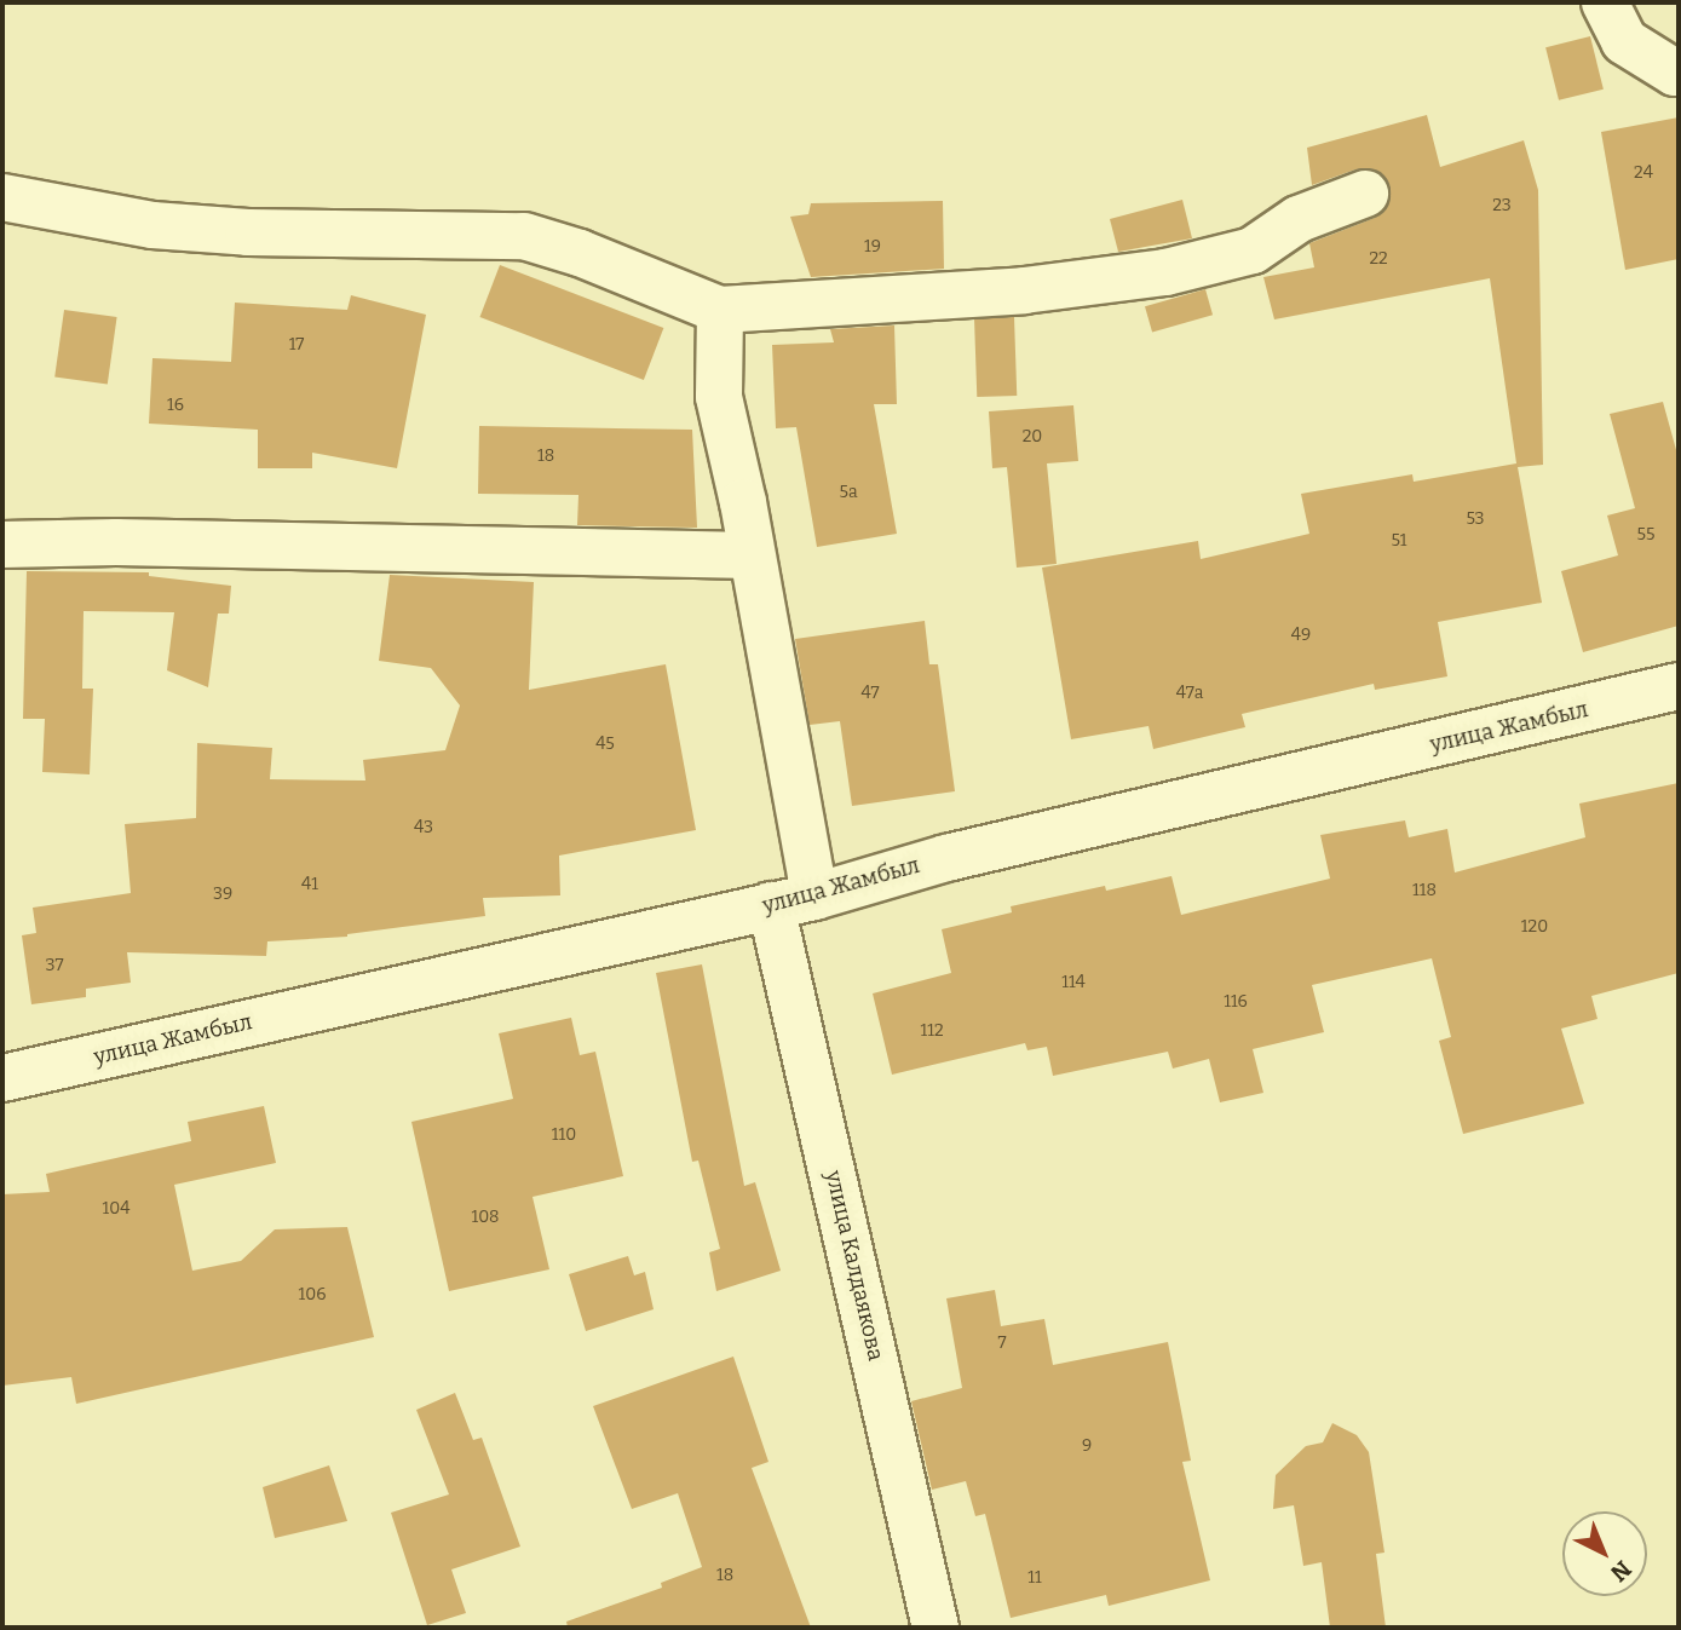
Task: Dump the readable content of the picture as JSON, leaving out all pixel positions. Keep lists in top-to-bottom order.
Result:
{
  "streets": {
    "street": ["улица Жамбыл", "улица Калдаякова"]
  },
  "crossings": [
    ["улица Жамбыл", "улица Калдаякова"]
  ],
  "house_numbers": [
    "24",
    "23",
    "19",
    "22",
    "17",
    "16",
    "20",
    "18",
    "5а",
    "53",
    "55",
    "51",
    "49",
    "47",
    "47а",
    "45",
    "43",
    "41",
    "118",
    "39",
    "120",
    "37",
    "114",
    "116",
    "112",
    "110",
    "104",
    "108",
    "106",
    "7",
    "9",
    "18",
    "11"
  ],
  "north": "bottom right"
}
